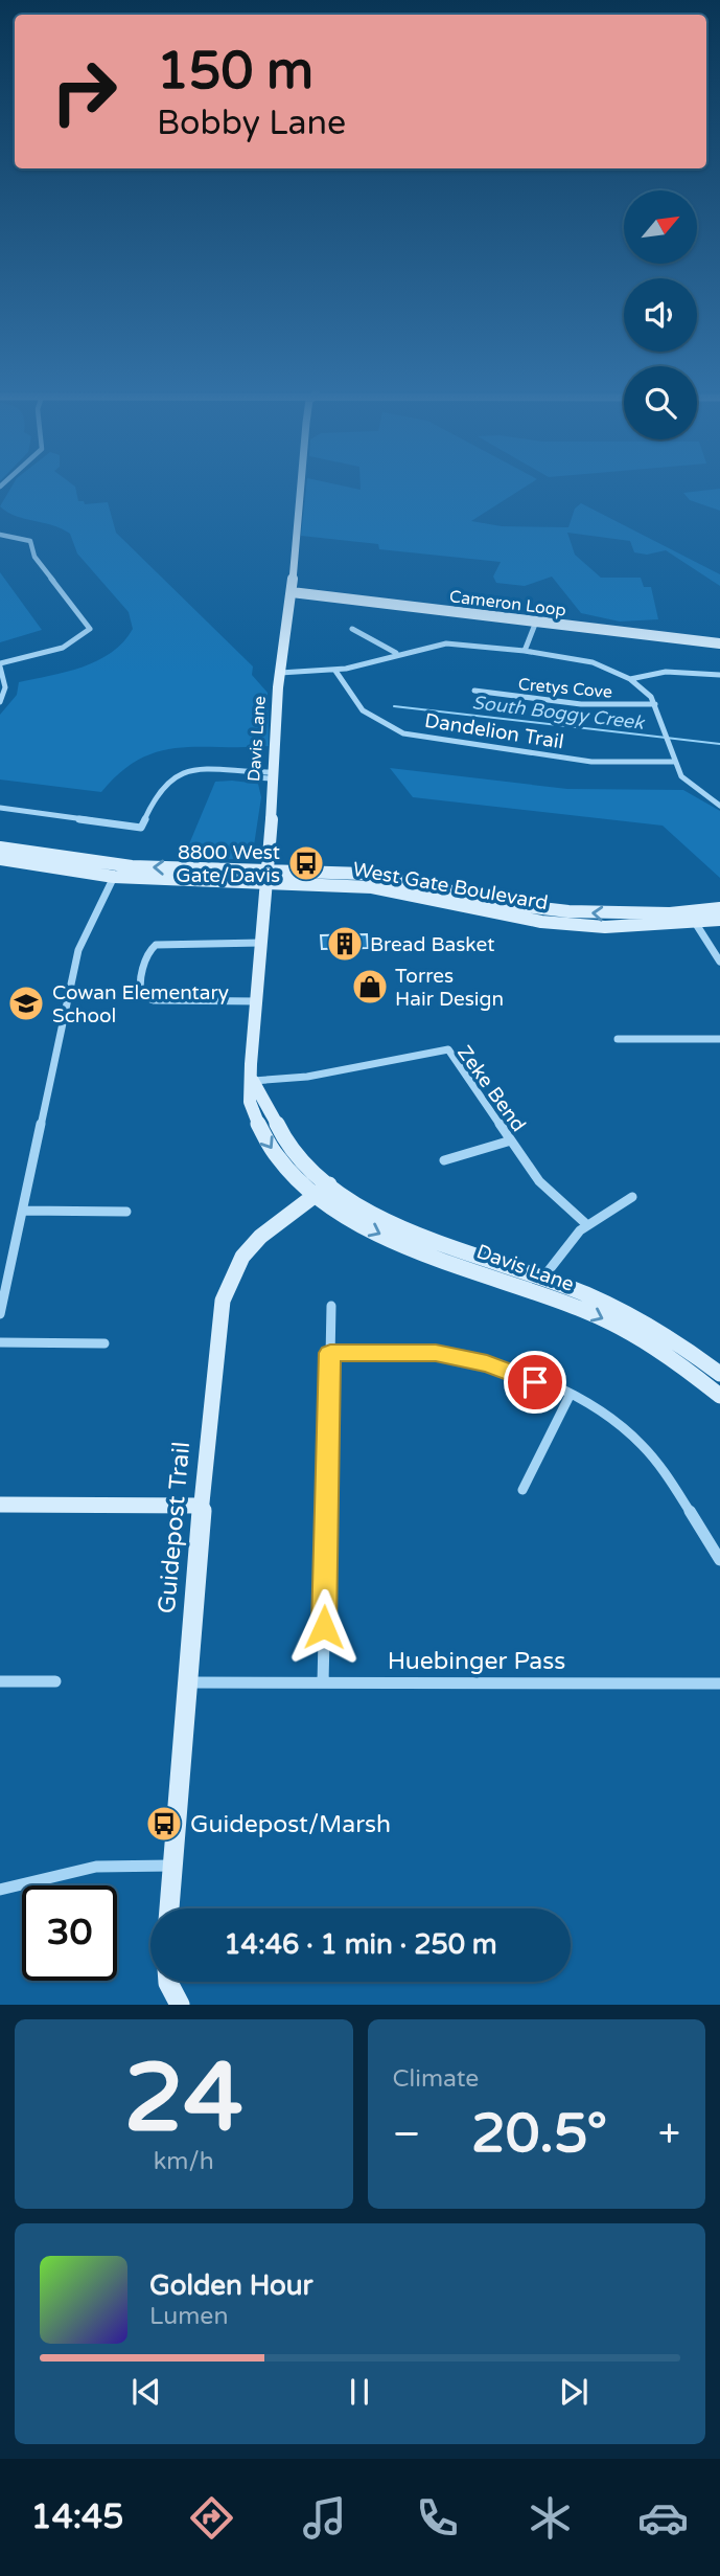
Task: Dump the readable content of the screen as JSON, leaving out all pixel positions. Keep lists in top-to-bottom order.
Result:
{
  "streets": {
    "street": [
      "Cameron Loop",
      "Cretys Cove",
      "Dandelion Trail",
      "Davis Lane",
      "West Gate Boulevard",
      "Zeke Bend",
      "Guidepost Trail",
      "Huebinger Pass"
    ]
  },
  "crossings": [
    ["Cameron Loop", "Davis Lane"],
    ["Davis Lane", "West Gate Boulevard"],
    ["Davis Lane", "Zeke Bend"],
    ["Davis Lane", "Guidepost Trail"],
    ["Guidepost Trail", "Huebinger Pass"]
  ],
  "water": ["South Boggy Creek"],
  "places": {
    "bus stop": ["8800 West Gate/Davis", "Guidepost/Marsh"],
    "building": ["Bread Basket"],
    "shop": ["Torres Hair Design"],
    "school or university": ["Cowan Elementary School"]
  },
  "north": "top right",
  "page": {
    "turn": ["150 m", "Bobby Lane"],
    "limit": "30",
    "trip": "14:46 · 1 min · 250 m",
    "tile": [
      ["24", "km/h"],
      "Climate"
    ],
    "heat": ["−", "20.5°", "+"],
    "song": ["Golden Hour", "Lumen"],
    "tabs": "14:45"
  }
}
